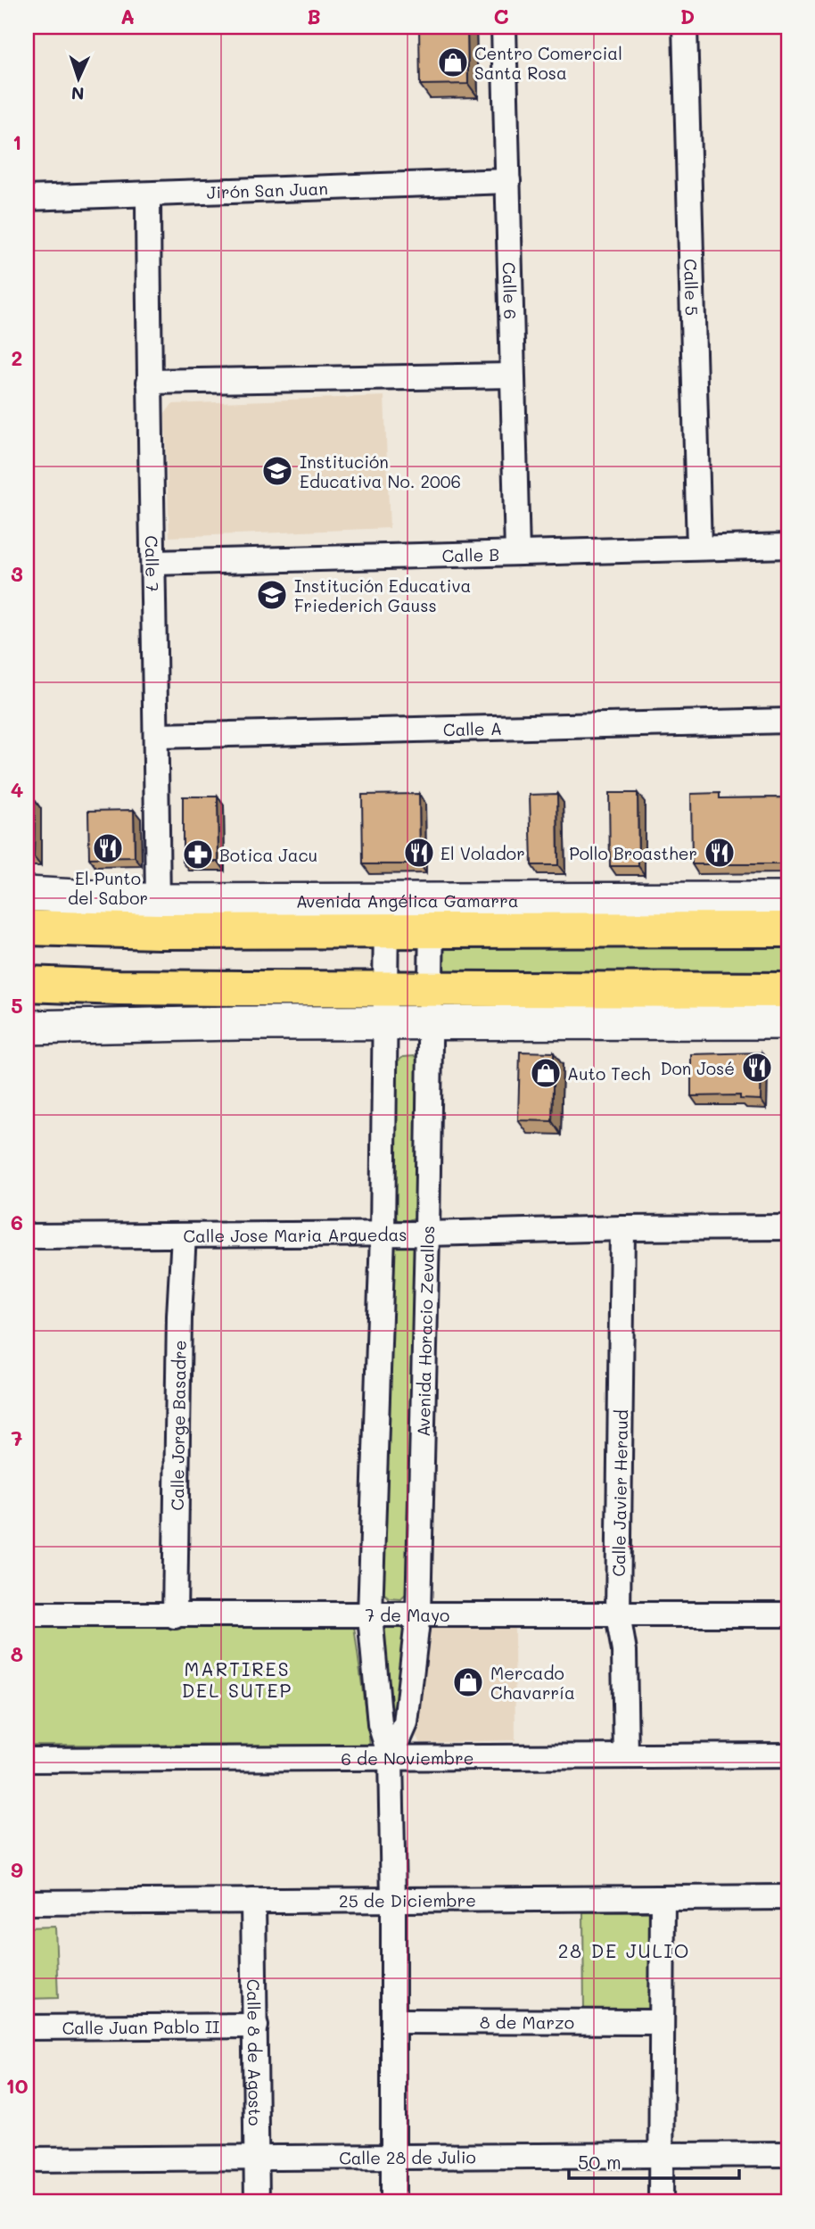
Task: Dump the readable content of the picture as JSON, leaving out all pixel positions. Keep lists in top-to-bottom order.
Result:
{
  "streets": {
    "main road": ["Avenida Angélica Gamarra"],
    "street": [
      "Jirón San Juan",
      "Calle 5",
      "Calle 6",
      "Calle B",
      "Calle 7",
      "Calle A",
      "Calle Jose Maria Arguedas",
      "Avenida Horacio Zevallos",
      "Calle Jorge Basadre",
      "Calle Javier Heraud",
      "7 de Mayo",
      "6 de Noviembre",
      "25 de Diciembre",
      "8 de Marzo",
      "Calle Juan Pablo II",
      "Calle 8 de Agosto",
      "Calle 28 de Julio"
    ]
  },
  "crossings": [
    ["Jirón San Juan", "Calle 6"],
    ["Jirón San Juan", "Calle 7"],
    ["Calle 5", "Calle B"],
    ["Calle 6", "Calle B"],
    ["Calle B", "Calle 7"],
    ["Calle 7", "Calle A"],
    ["Calle 7", "Avenida Angélica Gamarra"],
    ["Avenida Angélica Gamarra", "Avenida Horacio Zevallos"],
    ["Calle Jose Maria Arguedas", "Avenida Horacio Zevallos"],
    ["Calle Jose Maria Arguedas", "Calle Jorge Basadre"],
    ["Calle Jose Maria Arguedas", "Calle Javier Heraud"],
    ["Avenida Horacio Zevallos", "7 de Mayo"],
    ["Avenida Horacio Zevallos", "6 de Noviembre"],
    ["Avenida Horacio Zevallos", "25 de Diciembre"],
    ["Avenida Horacio Zevallos", "8 de Marzo"],
    ["Avenida Horacio Zevallos", "Calle 28 de Julio"],
    ["Calle Jorge Basadre", "7 de Mayo"],
    ["Calle Javier Heraud", "7 de Mayo"],
    ["Calle Javier Heraud", "6 de Noviembre"],
    ["25 de Diciembre", "Calle 8 de Agosto"],
    ["Calle Juan Pablo II", "Calle 8 de Agosto"],
    ["Calle 8 de Agosto", "Calle 28 de Julio"]
  ],
  "districts": ["MARTIRES DEL SUTEP", "28 DE JULIO"],
  "places": {
    "shop": ["Centro Comercial Santa Rosa", "Auto Tech", "Mercado Chavarría"],
    "school or university": ["Institución Educativa No. 2006", "Institución Educativa Friederich Gauss"],
    "restaurant": [
      "El Punto del Sabor",
      "El Volador",
      "Pollo Broasther",
      "Don José"
    ],
    "pharmacy": ["Botica Jacu"]
  },
  "scale_bar": "50 m",
  "north": "bottom",
  "grid": {
    "columns": [
      "A",
      "B",
      "C",
      "D"
    ],
    "rows": [
      "1",
      "2",
      "3",
      "4",
      "5",
      "6",
      "7",
      "8",
      "9",
      "10"
    ]
  }
}
